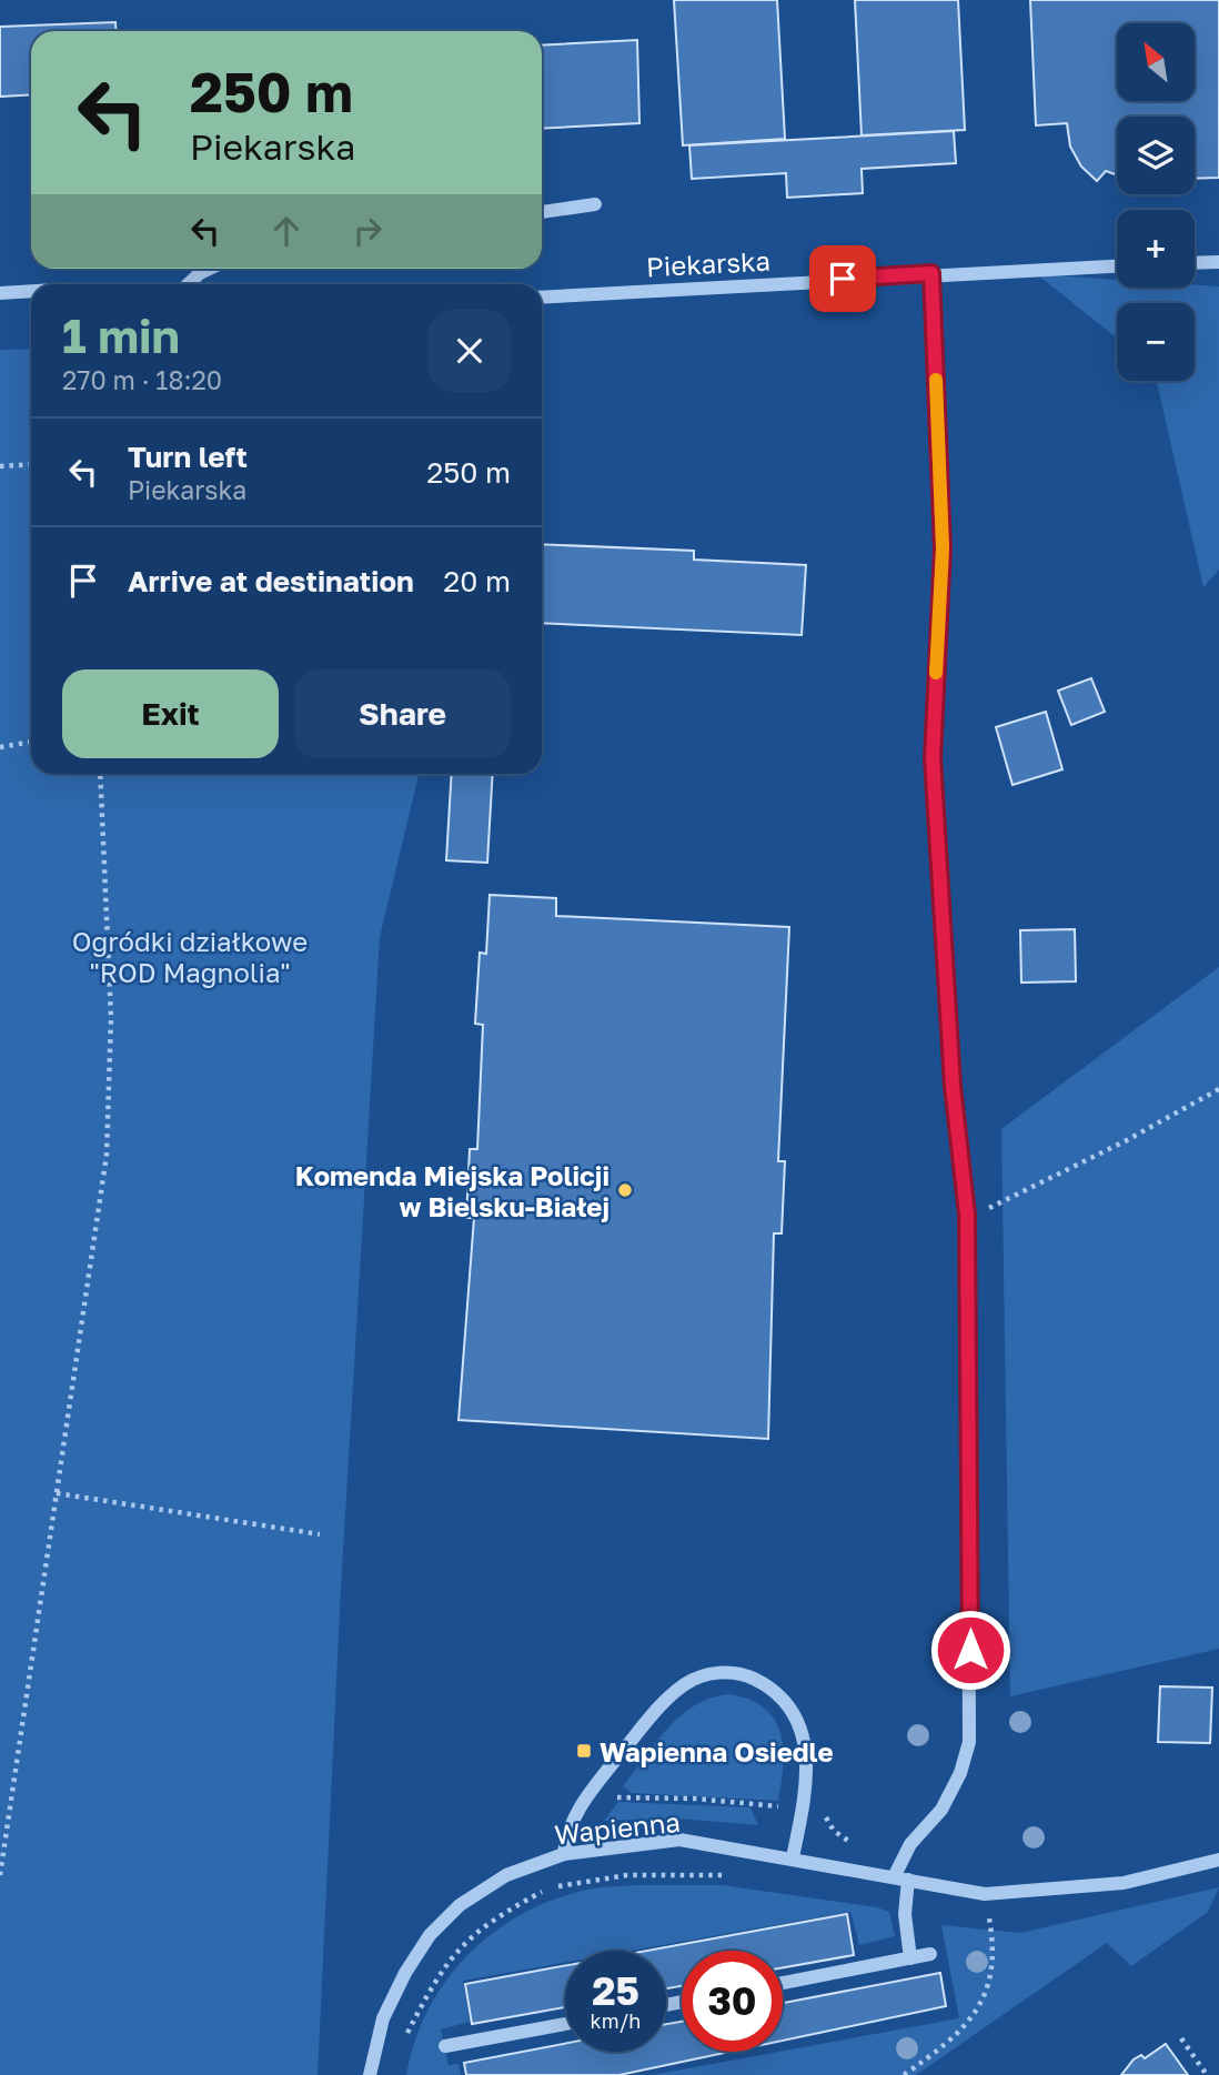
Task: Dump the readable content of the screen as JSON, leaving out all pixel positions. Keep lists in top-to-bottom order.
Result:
{
  "streets": {
    "street": ["Piekarska", "Wapienna"]
  },
  "parks": ["Ogródki działkowe \"ROD Magnolia\""],
  "places": {
    "other": ["Komenda Miejska Policji w Bielsku-Białej"],
    "transit": ["Wapienna Osiedle"]
  },
  "north": "top left",
  "page": {
    "map_buttons": ["+", "−"],
    "turn": ["250 m", "Piekarska"],
    "heading": ["1 min", "270 m · 18:20"],
    "list": [
      {
        "name": "Turn left",
        "note": "Piekarska",
        "value": "250 m"
      },
      {
        "name": "Arrive at destination",
        "value": "20 m"
      }
    ],
    "buttons": ["Exit", "Share"],
    "speed": "25 km/h",
    "limit": "30"
  }
}
